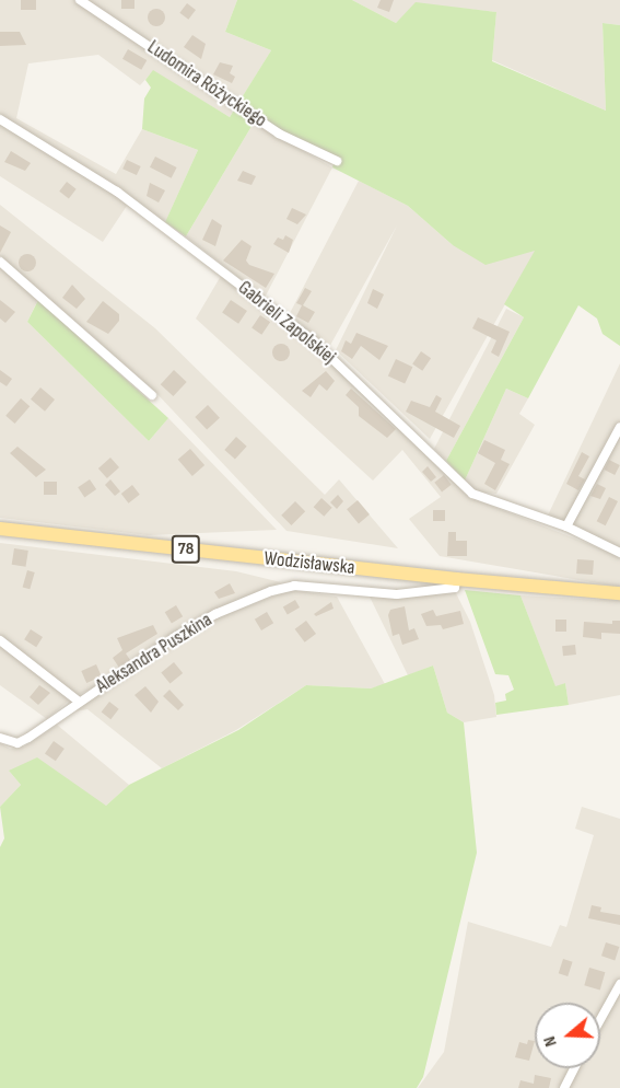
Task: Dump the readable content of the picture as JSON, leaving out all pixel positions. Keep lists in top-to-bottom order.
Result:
{
  "streets": {
    "main road": ["78", "Wodzisławska"],
    "street": ["Ludomira Różyckiego", "Gabrieli Zapolskiej", "Aleksandra Puszkina"]
  },
  "crossings": [
    ["Wodzisławska", "Aleksandra Puszkina"]
  ],
  "north": "left"
}
